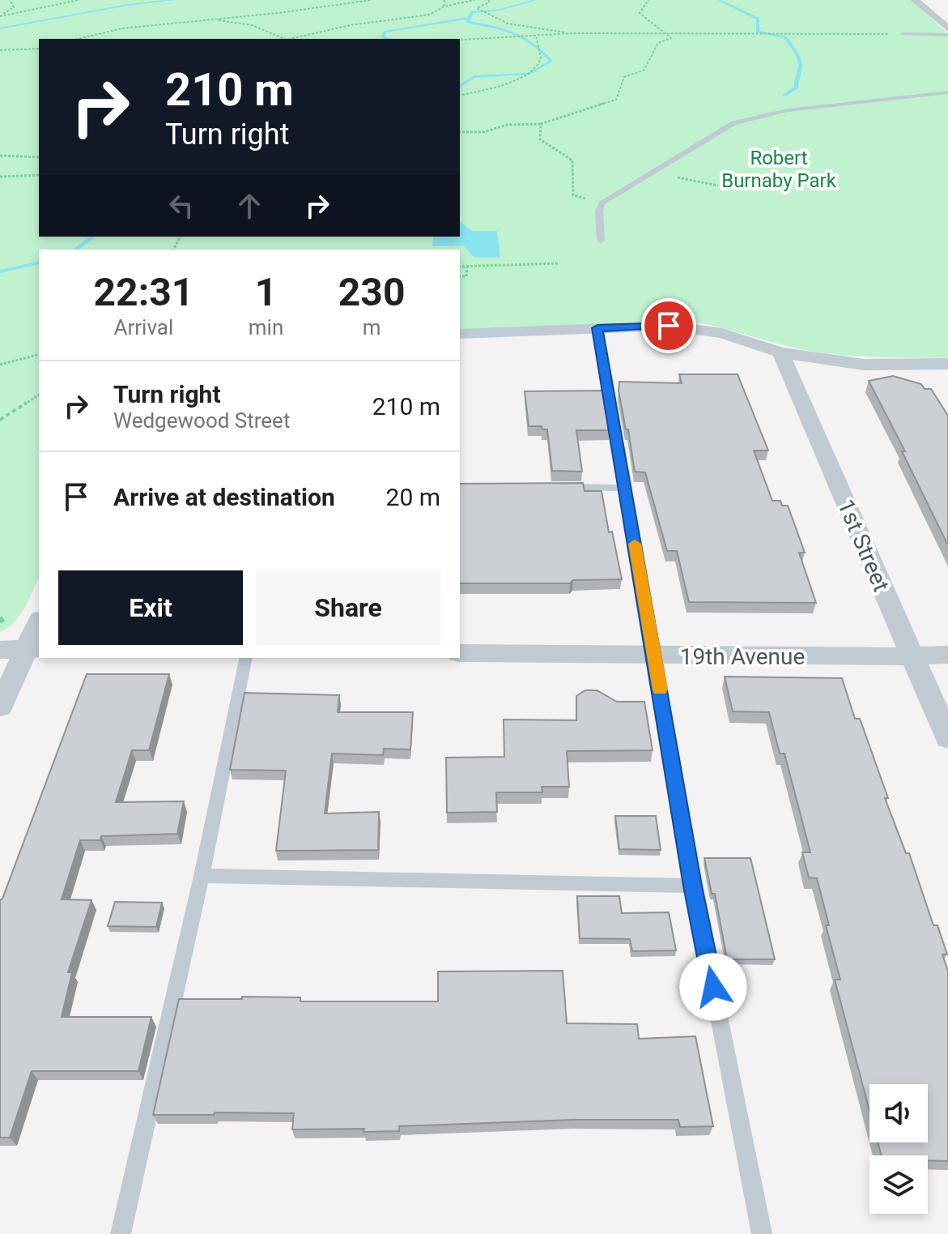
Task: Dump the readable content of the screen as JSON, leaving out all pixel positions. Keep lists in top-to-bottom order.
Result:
{
  "streets": {
    "street": ["1st Street", "19th Avenue"]
  },
  "crossings": [
    ["1st Street", "19th Avenue"]
  ],
  "parks": ["Robert Burnaby Park"],
  "page": {
    "turn": ["210 m", "Turn right"],
    "eta": [
      "22:31",
      "Arrival",
      "1",
      "min",
      "230",
      "m"
    ],
    "list": [
      {
        "name": "Turn right",
        "note": "Wedgewood Street",
        "value": "210 m"
      },
      {
        "name": "Arrive at destination",
        "value": "20 m"
      }
    ],
    "buttons": ["Exit", "Share"]
  }
}
